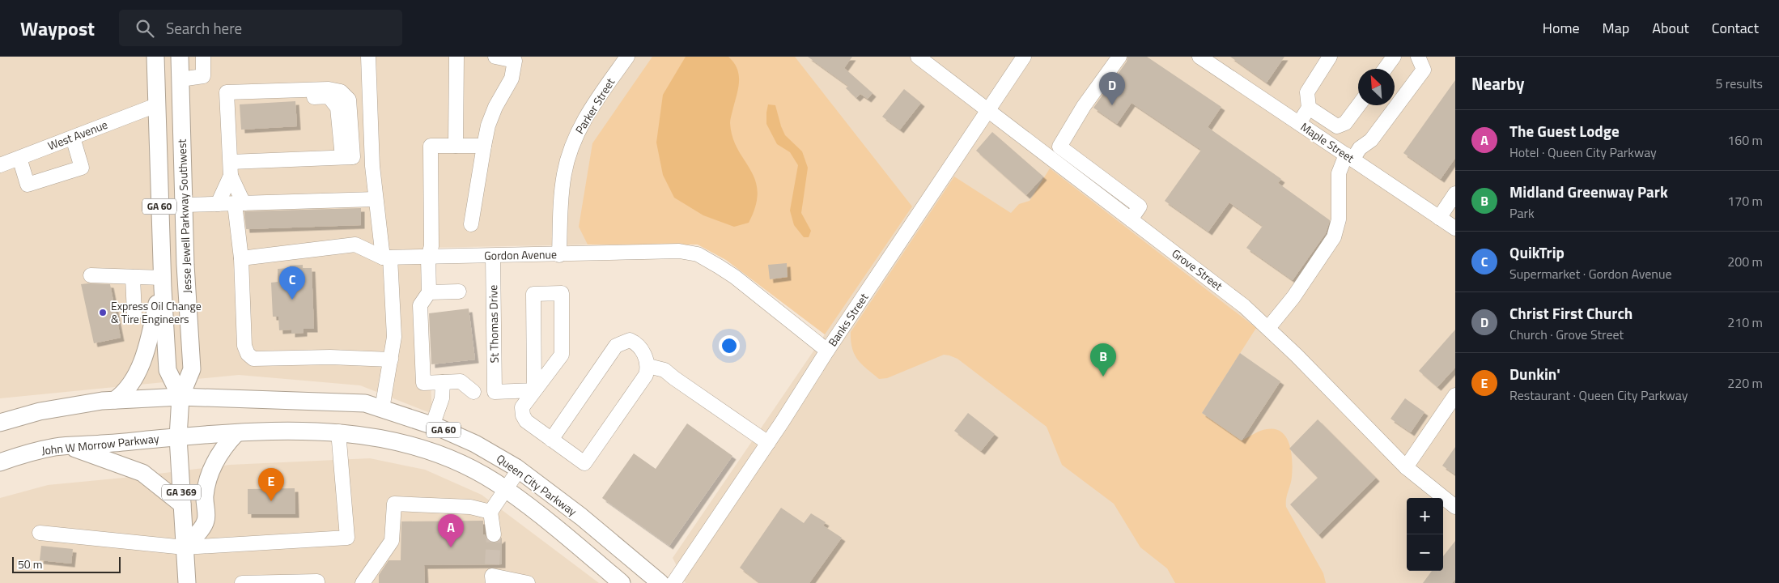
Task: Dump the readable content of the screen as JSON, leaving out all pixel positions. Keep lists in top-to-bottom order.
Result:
{
  "streets": {
    "main road": [
      "GA 60",
      "Jesse Jewell Parkway Southwest",
      "John W Morrow Parkway",
      "Queen City Parkway",
      "GA 369"
    ],
    "street": [
      "Parker Street",
      "West Avenue",
      "Maple Street",
      "Gordon Avenue",
      "Grove Street",
      "Banks Street",
      "St Thomas Drive"
    ]
  },
  "crossings": [
    ["Parker Street", "Gordon Avenue"],
    ["West Avenue", "Jesse Jewell Parkway Southwest"],
    ["Jesse Jewell Parkway Southwest", "John W Morrow Parkway"],
    ["Jesse Jewell Parkway Southwest", "Queen City Parkway"],
    ["Gordon Avenue", "Banks Street"],
    ["Gordon Avenue", "St Thomas Drive"],
    ["Grove Street", "Banks Street"],
    ["John W Morrow Parkway", "Queen City Parkway"]
  ],
  "places": ["Express Oil Change & Tire Engineers"],
  "scale_bar": "50 m",
  "north": "top left",
  "page": {
    "header": "Waypost",
    "search": "Search here",
    "nav": [
      "Home",
      "Map",
      "About",
      "Contact"
    ],
    "heading": ["Nearby", "5 results"],
    "pins": [
      "D",
      "C",
      "B",
      "E",
      "A"
    ],
    "list": [
      {
        "mark": "A",
        "name": "The Guest Lodge",
        "note": "Hotel · Queen City Parkway",
        "value": "160 m"
      },
      {
        "mark": "B",
        "name": "Midland Greenway Park",
        "note": "Park",
        "value": "170 m"
      },
      {
        "mark": "C",
        "name": "QuikTrip",
        "note": "Supermarket · Gordon Avenue",
        "value": "200 m"
      },
      {
        "mark": "D",
        "name": "Christ First Church",
        "note": "Church · Grove Street",
        "value": "210 m"
      },
      {
        "mark": "E",
        "name": "Dunkin'",
        "note": "Restaurant · Queen City Parkway",
        "value": "220 m"
      }
    ],
    "map_buttons": ["+", "−"],
    "scale": "50 m"
  }
}
